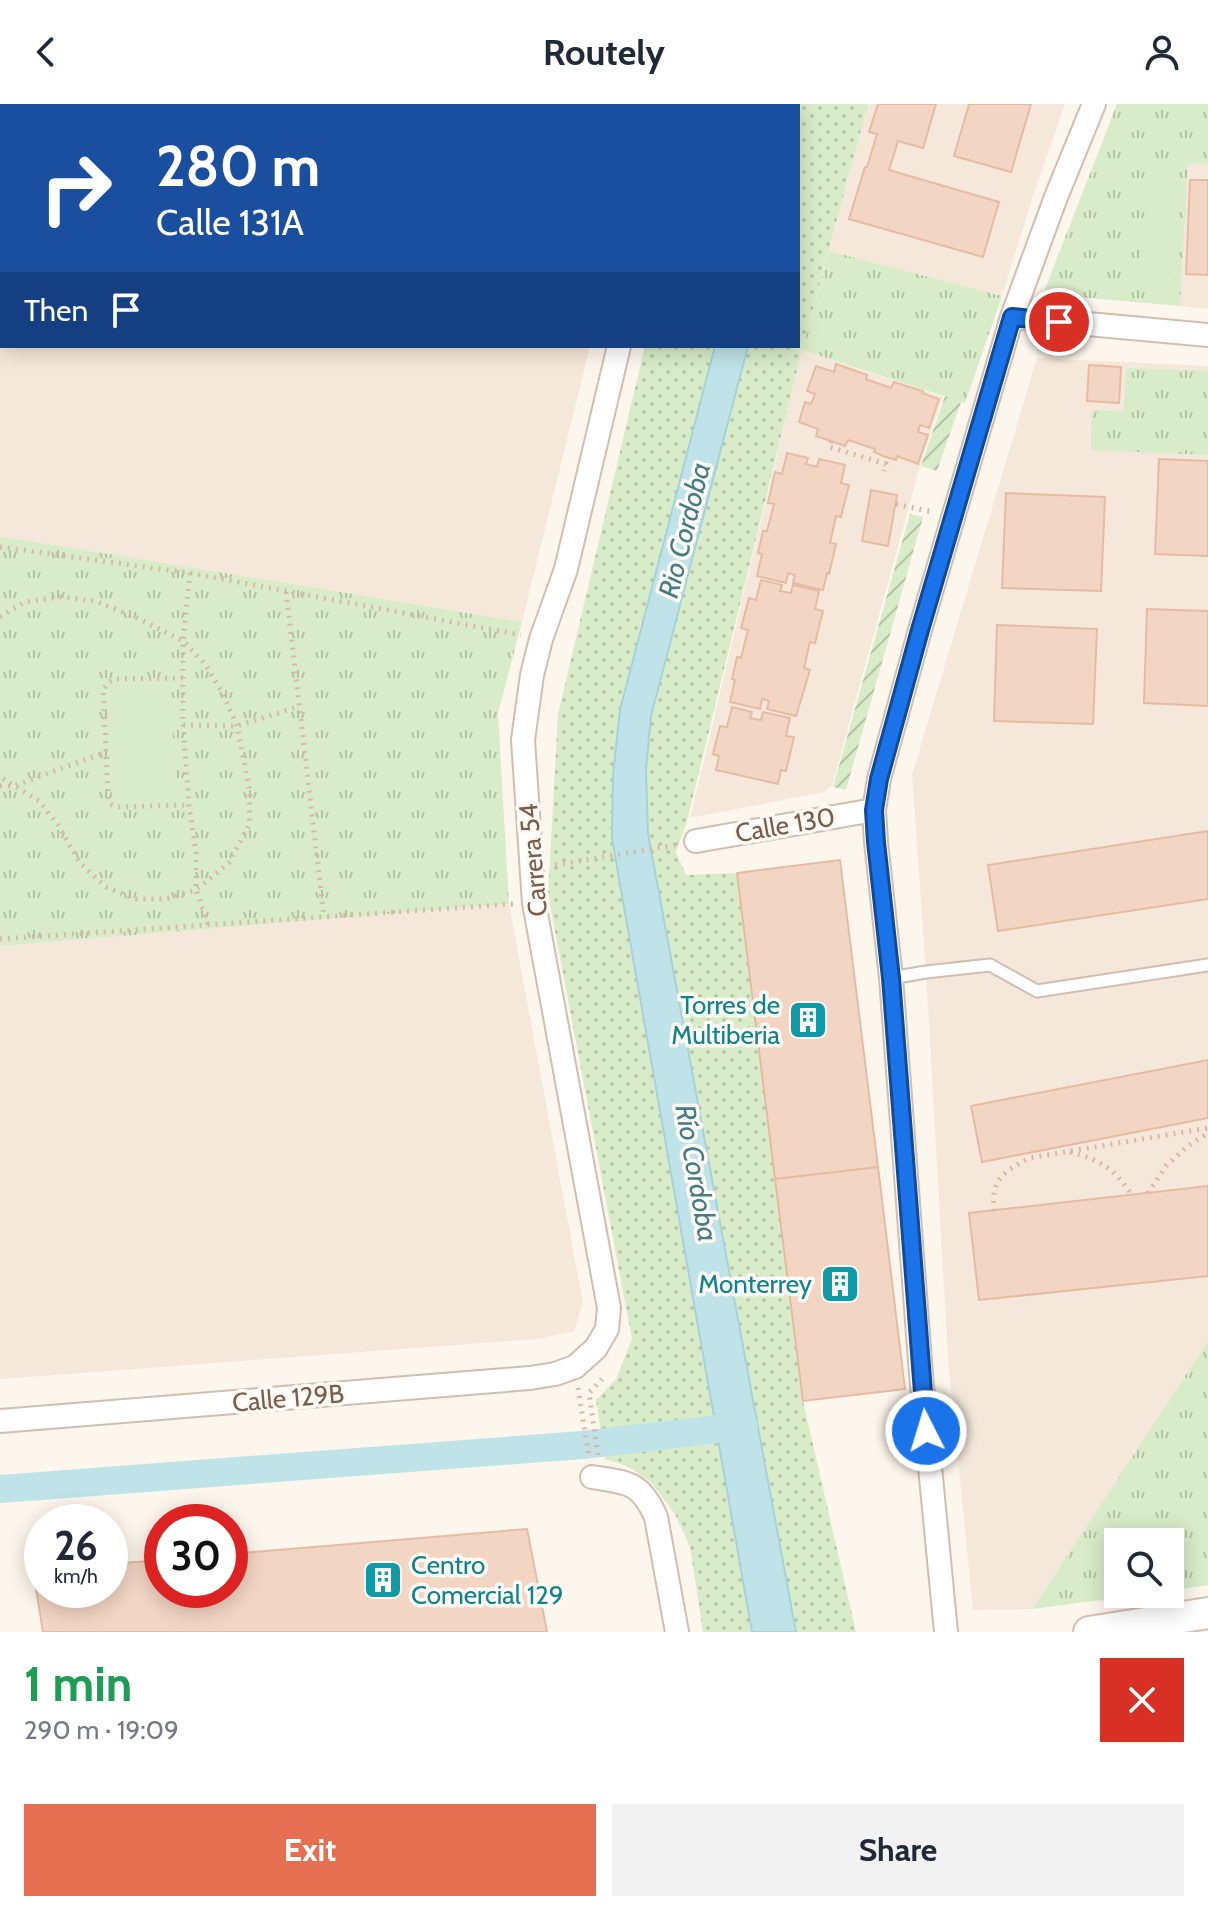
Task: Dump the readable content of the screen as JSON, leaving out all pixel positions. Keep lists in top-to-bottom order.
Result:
{
  "streets": {
    "street": ["Calle 130", "Carrera 54", "Calle 129B"]
  },
  "crossings": [
    ["Carrera 54", "Calle 129B"]
  ],
  "water": ["Rio Cordoba", "Río Cordoba"],
  "places": {
    "building": ["Torres de Multiberia", "Monterrey", "Centro Comercial 129"]
  },
  "page": {
    "header": "Routely",
    "turn": ["280 m", "Calle 131A"],
    "then": "Then",
    "speed": "26 km/h",
    "limit": "30",
    "heading": ["1 min", "290 m · 19:09"],
    "buttons": ["Exit", "Share"]
  }
}
